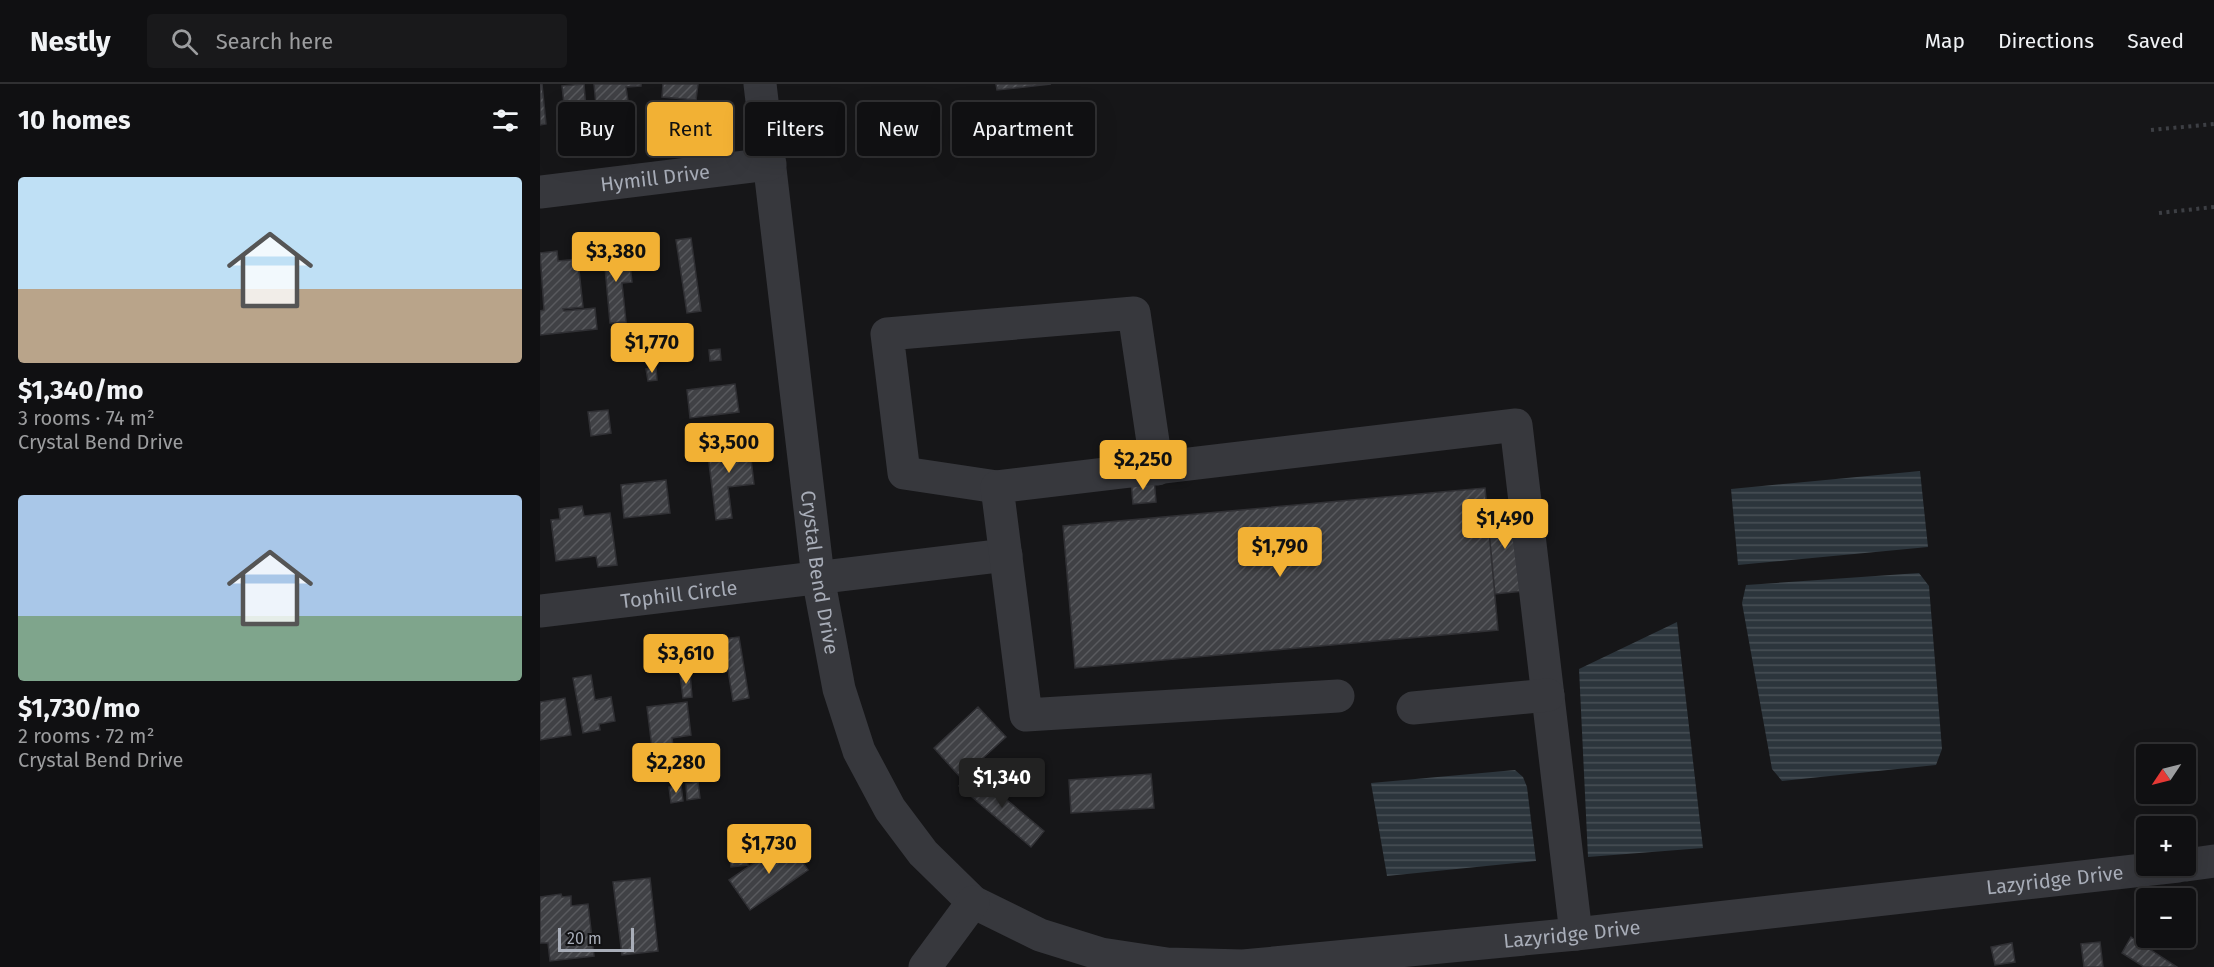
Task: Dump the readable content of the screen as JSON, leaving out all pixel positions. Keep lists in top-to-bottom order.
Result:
{
  "streets": {
    "street": [
      "Hymill Drive",
      "Crystal Bend Drive",
      "Tophill Circle",
      "Lazyridge Drive"
    ]
  },
  "crossings": [
    ["Hymill Drive", "Crystal Bend Drive"],
    ["Crystal Bend Drive", "Tophill Circle"],
    ["Crystal Bend Drive", "Lazyridge Drive"]
  ],
  "scale_bar": "20 m",
  "north": "bottom left",
  "page": {
    "header": "Nestly",
    "search": "Search here",
    "nav": ["Map", "Directions", "Saved"],
    "heading": "10 homes",
    "chip": [
      "Buy",
      "Rent",
      "Filters",
      "New",
      "Apartment"
    ],
    "list": [
      {
        "name": "$1,340/mo",
        "note": "3 rooms · 74 m² · Crystal Bend Drive"
      },
      {
        "name": "$1,730/mo",
        "note": "2 rooms · 72 m² · Crystal Bend Drive"
      }
    ],
    "price": [
      "$3,380",
      "$1,770",
      "$3,500",
      "$2,250",
      "$1,490",
      "$1,790",
      "$3,610",
      "$2,280",
      "$1,340",
      "$1,730"
    ],
    "map_buttons": ["+", "−"],
    "scale": "20 m"
  }
}
